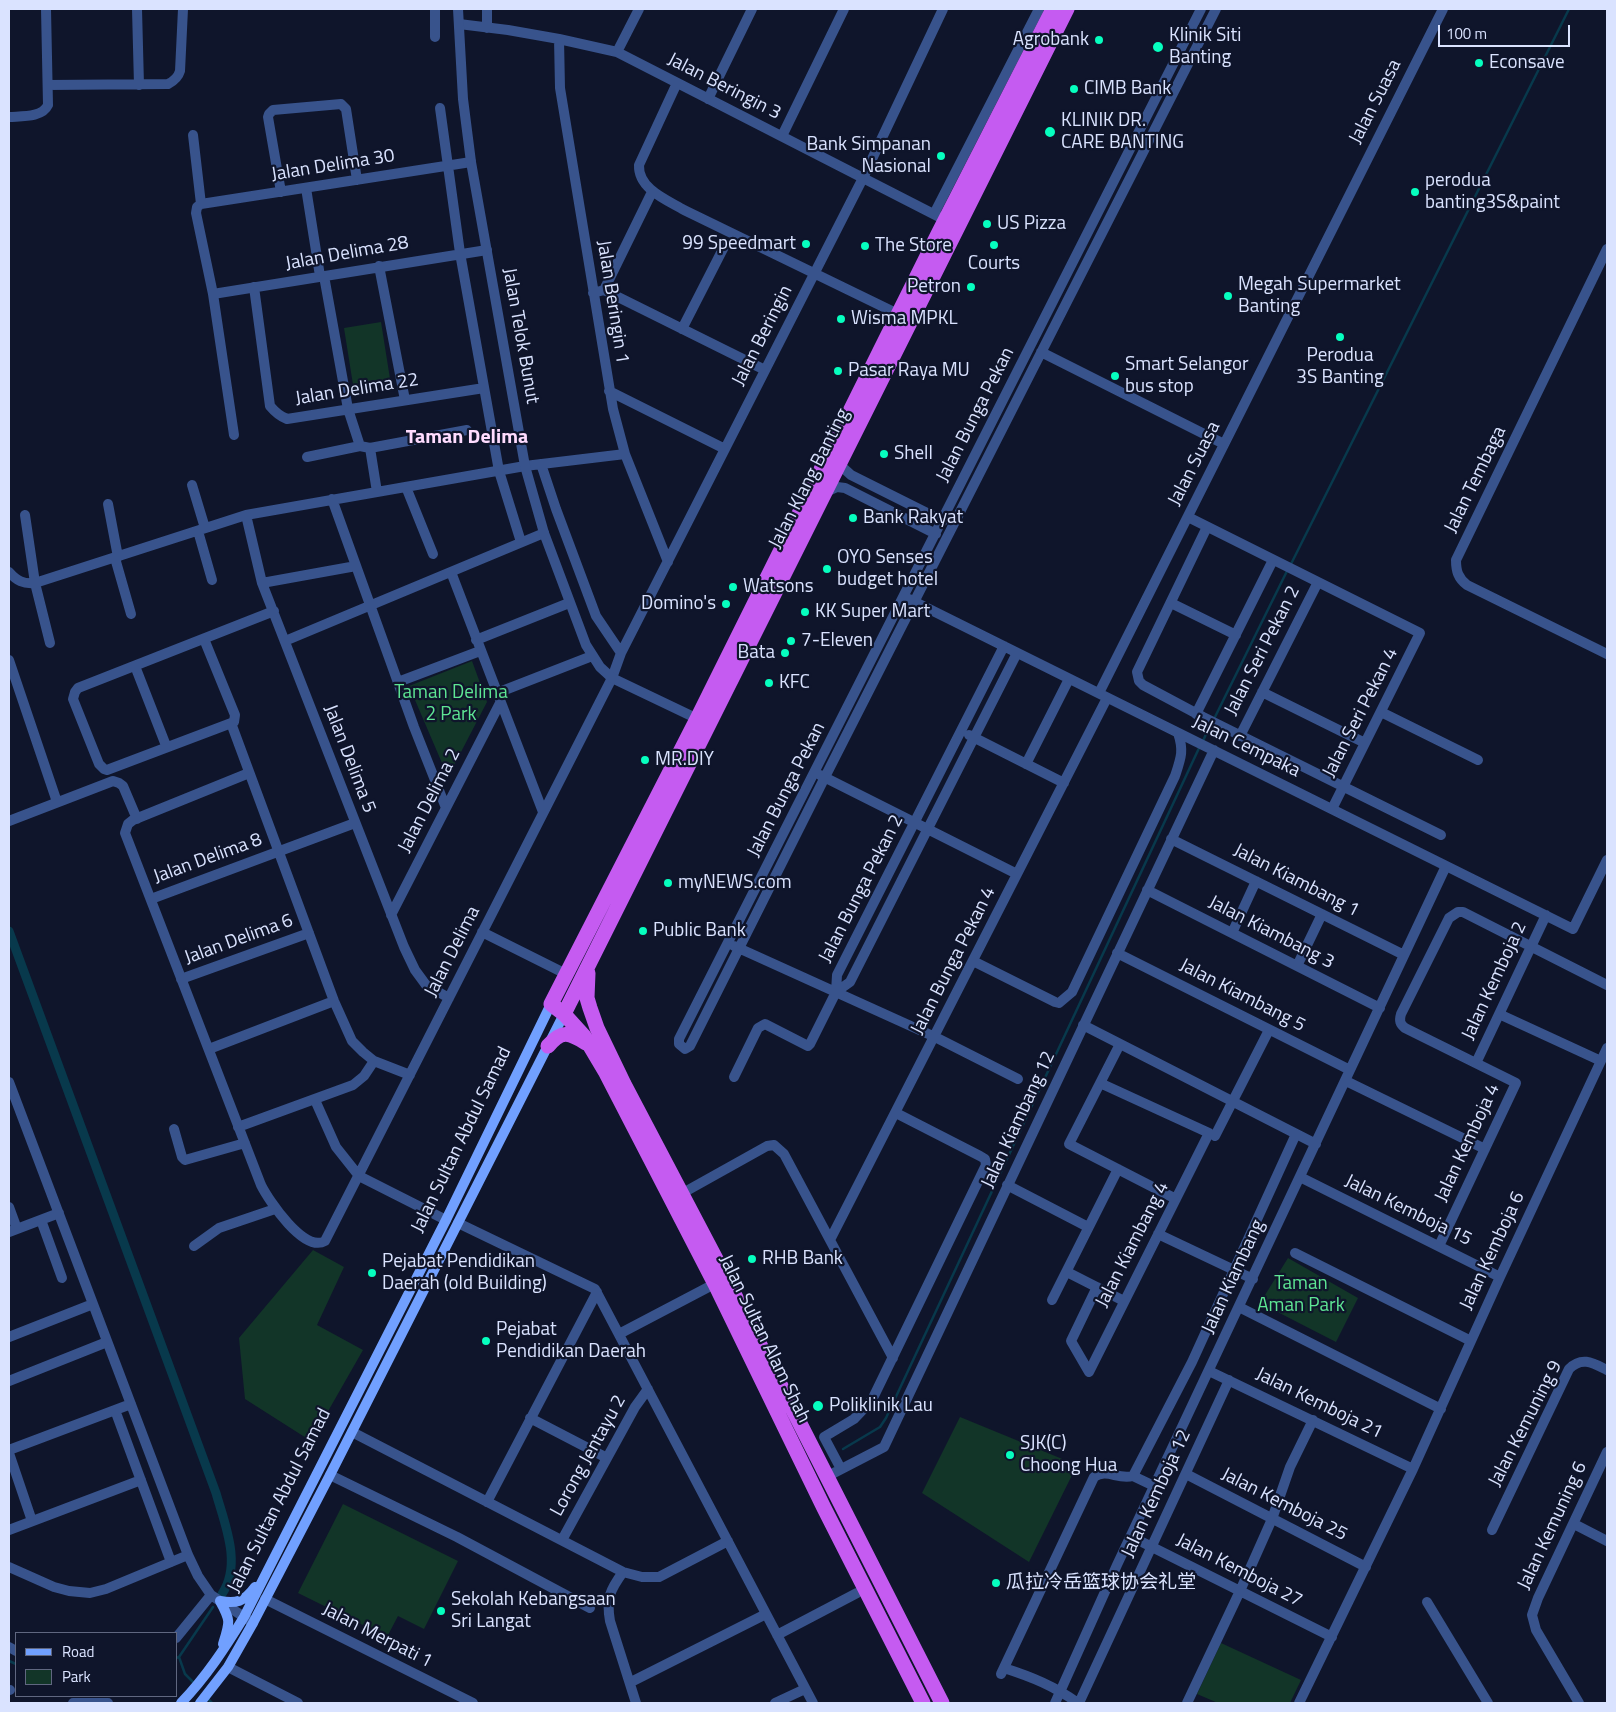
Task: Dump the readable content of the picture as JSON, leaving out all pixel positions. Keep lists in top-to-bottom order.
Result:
{
  "streets": {
    "highway": ["Jalan Klang Banting", "Jalan Sultan Abdul Samad", "Jalan Sultan Alam Shah"],
    "street": [
      "Jalan Beringin 3",
      "Jalan Suasa",
      "Jalan Delima 30",
      "Jalan Delima 28",
      "Jalan Beringin 1",
      "Jalan Telok Bunut",
      "Jalan Beringin",
      "Jalan Delima 22",
      "Jalan Bunga Pekan",
      "Jalan Tembaga",
      "Jalan Seri Pekan 2",
      "Jalan Seri Pekan 4",
      "Jalan Cempaka",
      "Jalan Delima 5",
      "Jalan Delima 2",
      "Jalan Delima 8",
      "Jalan Kiambang 1",
      "Jalan Bunga Pekan 2",
      "Jalan Kiambang 3",
      "Jalan Delima 6",
      "Jalan Delima",
      "Jalan Bunga Pekan 4",
      "Jalan Kemboja 2",
      "Jalan Kiambang 5",
      "Jalan Kiambang 12",
      "Jalan Kemboja 4",
      "Jalan Kemboja 15",
      "Jalan Kiambang 4",
      "Jalan Kemboja 6",
      "Jalan Kiambang",
      "Jalan Kemboja 21",
      "Jalan Kemuning 9",
      "Lorong Jentayu 2",
      "Jalan Kemboja 12",
      "Jalan Kemboja 25",
      "Jalan Kemuning 6",
      "Jalan Kemboja 27",
      "Jalan Merpati 1"
    ]
  },
  "crossings": [
    ["Jalan Beringin 3", "Jalan Beringin 1"],
    ["Jalan Beringin 3", "Jalan Telok Bunut"],
    ["Jalan Beringin 3", "Jalan Beringin"],
    ["Jalan Beringin 3", "Jalan Klang Banting"],
    ["Jalan Suasa", "Jalan Cempaka"],
    ["Jalan Suasa", "Jalan Bunga Pekan 4"],
    ["Jalan Delima 30", "Jalan Telok Bunut"],
    ["Jalan Delima 28", "Jalan Telok Bunut"],
    ["Jalan Delima 28", "Jalan Delima 22"],
    ["Jalan Beringin 1", "Jalan Beringin"],
    ["Jalan Telok Bunut", "Jalan Beringin"],
    ["Jalan Telok Bunut", "Jalan Klang Banting"],
    ["Jalan Telok Bunut", "Jalan Delima"],
    ["Jalan Telok Bunut", "Jalan Sultan Abdul Samad"],
    ["Jalan Beringin", "Jalan Delima"],
    ["Jalan Bunga Pekan", "Jalan Cempaka"],
    ["Jalan Klang Banting", "Jalan Sultan Abdul Samad"],
    ["Jalan Seri Pekan 2", "Jalan Seri Pekan 4"],
    ["Jalan Seri Pekan 4", "Jalan Cempaka"],
    ["Jalan Cempaka", "Jalan Bunga Pekan 2"],
    ["Jalan Cempaka", "Jalan Bunga Pekan 4"],
    ["Jalan Cempaka", "Jalan Kemboja 2"],
    ["Jalan Cempaka", "Jalan Kiambang 12"],
    ["Jalan Cempaka", "Jalan Kiambang"],
    ["Jalan Delima 5", "Jalan Delima 2"],
    ["Jalan Delima 5", "Jalan Delima 8"],
    ["Jalan Delima 5", "Jalan Delima"],
    ["Jalan Kiambang 1", "Jalan Kiambang 12"],
    ["Jalan Kiambang 1", "Jalan Kiambang"],
    ["Jalan Kiambang 3", "Jalan Kiambang 12"],
    ["Jalan Kiambang 3", "Jalan Kiambang"],
    ["Jalan Kemboja 2", "Jalan Kemboja 4"],
    ["Jalan Kiambang 5", "Jalan Kiambang 12"],
    ["Jalan Kiambang 5", "Jalan Kiambang 4"],
    ["Jalan Kiambang 5", "Jalan Kiambang"],
    ["Jalan Kiambang 12", "Jalan Sultan Alam Shah"],
    ["Jalan Sultan Abdul Samad", "Jalan Sultan Alam Shah"],
    ["Jalan Sultan Abdul Samad", "Jalan Merpati 1"],
    ["Jalan Kemboja 4", "Jalan Kemboja 15"],
    ["Jalan Kemboja 15", "Jalan Kemboja 6"],
    ["Jalan Kemboja 15", "Jalan Kiambang"],
    ["Jalan Kemboja 6", "Jalan Kemboja 21"],
    ["Jalan Kemboja 6", "Jalan Kemboja 25"],
    ["Jalan Kemboja 6", "Jalan Kemboja 27"],
    ["Jalan Kiambang", "Jalan Kemboja 21"],
    ["Jalan Kiambang", "Jalan Kemboja 27"],
    ["Jalan Kemboja 21", "Jalan Kemboja 12"],
    ["Jalan Kemboja 12", "Jalan Kemboja 25"],
    ["Jalan Kemboja 12", "Jalan Kemboja 27"]
  ],
  "districts": ["Taman Delima"],
  "parks": ["Taman Delima 2 Park", "Taman Aman Park"],
  "places": [
    "Agrobank",
    "Klinik Siti Banting",
    "Econsave",
    "CIMB Bank",
    "KLINIK DR. CARE BANTING",
    "Bank Simpanan Nasional",
    "perodua banting3S&paint",
    "US Pizza",
    "99 Speedmart",
    "Courts",
    "The Store",
    "Petron",
    "Megah Supermarket Banting",
    "Wisma MPKL",
    "Perodua 3S Banting",
    "Pasar Raya MU",
    "Smart Selangor bus stop",
    "Shell",
    "Bank Rakyat",
    "OYO Senses budget hotel",
    "Watsons",
    "Domino's",
    "KK Super Mart",
    "7-Eleven",
    "Bata",
    "KFC",
    "MR.DIY",
    "myNEWS.com",
    "Public Bank",
    "RHB Bank",
    "Pejabat Pendidikan Daerah (old Building)",
    "Pejabat Pendidikan Daerah",
    "Poliklinik Lau",
    "SJK(C) Choong Hua",
    "瓜拉冷岳篮球协会礼堂",
    "Sekolah Kebangsaan Sri Langat"
  ],
  "legend": ["Road", "Park"],
  "scale_bar": "100 m"
}
